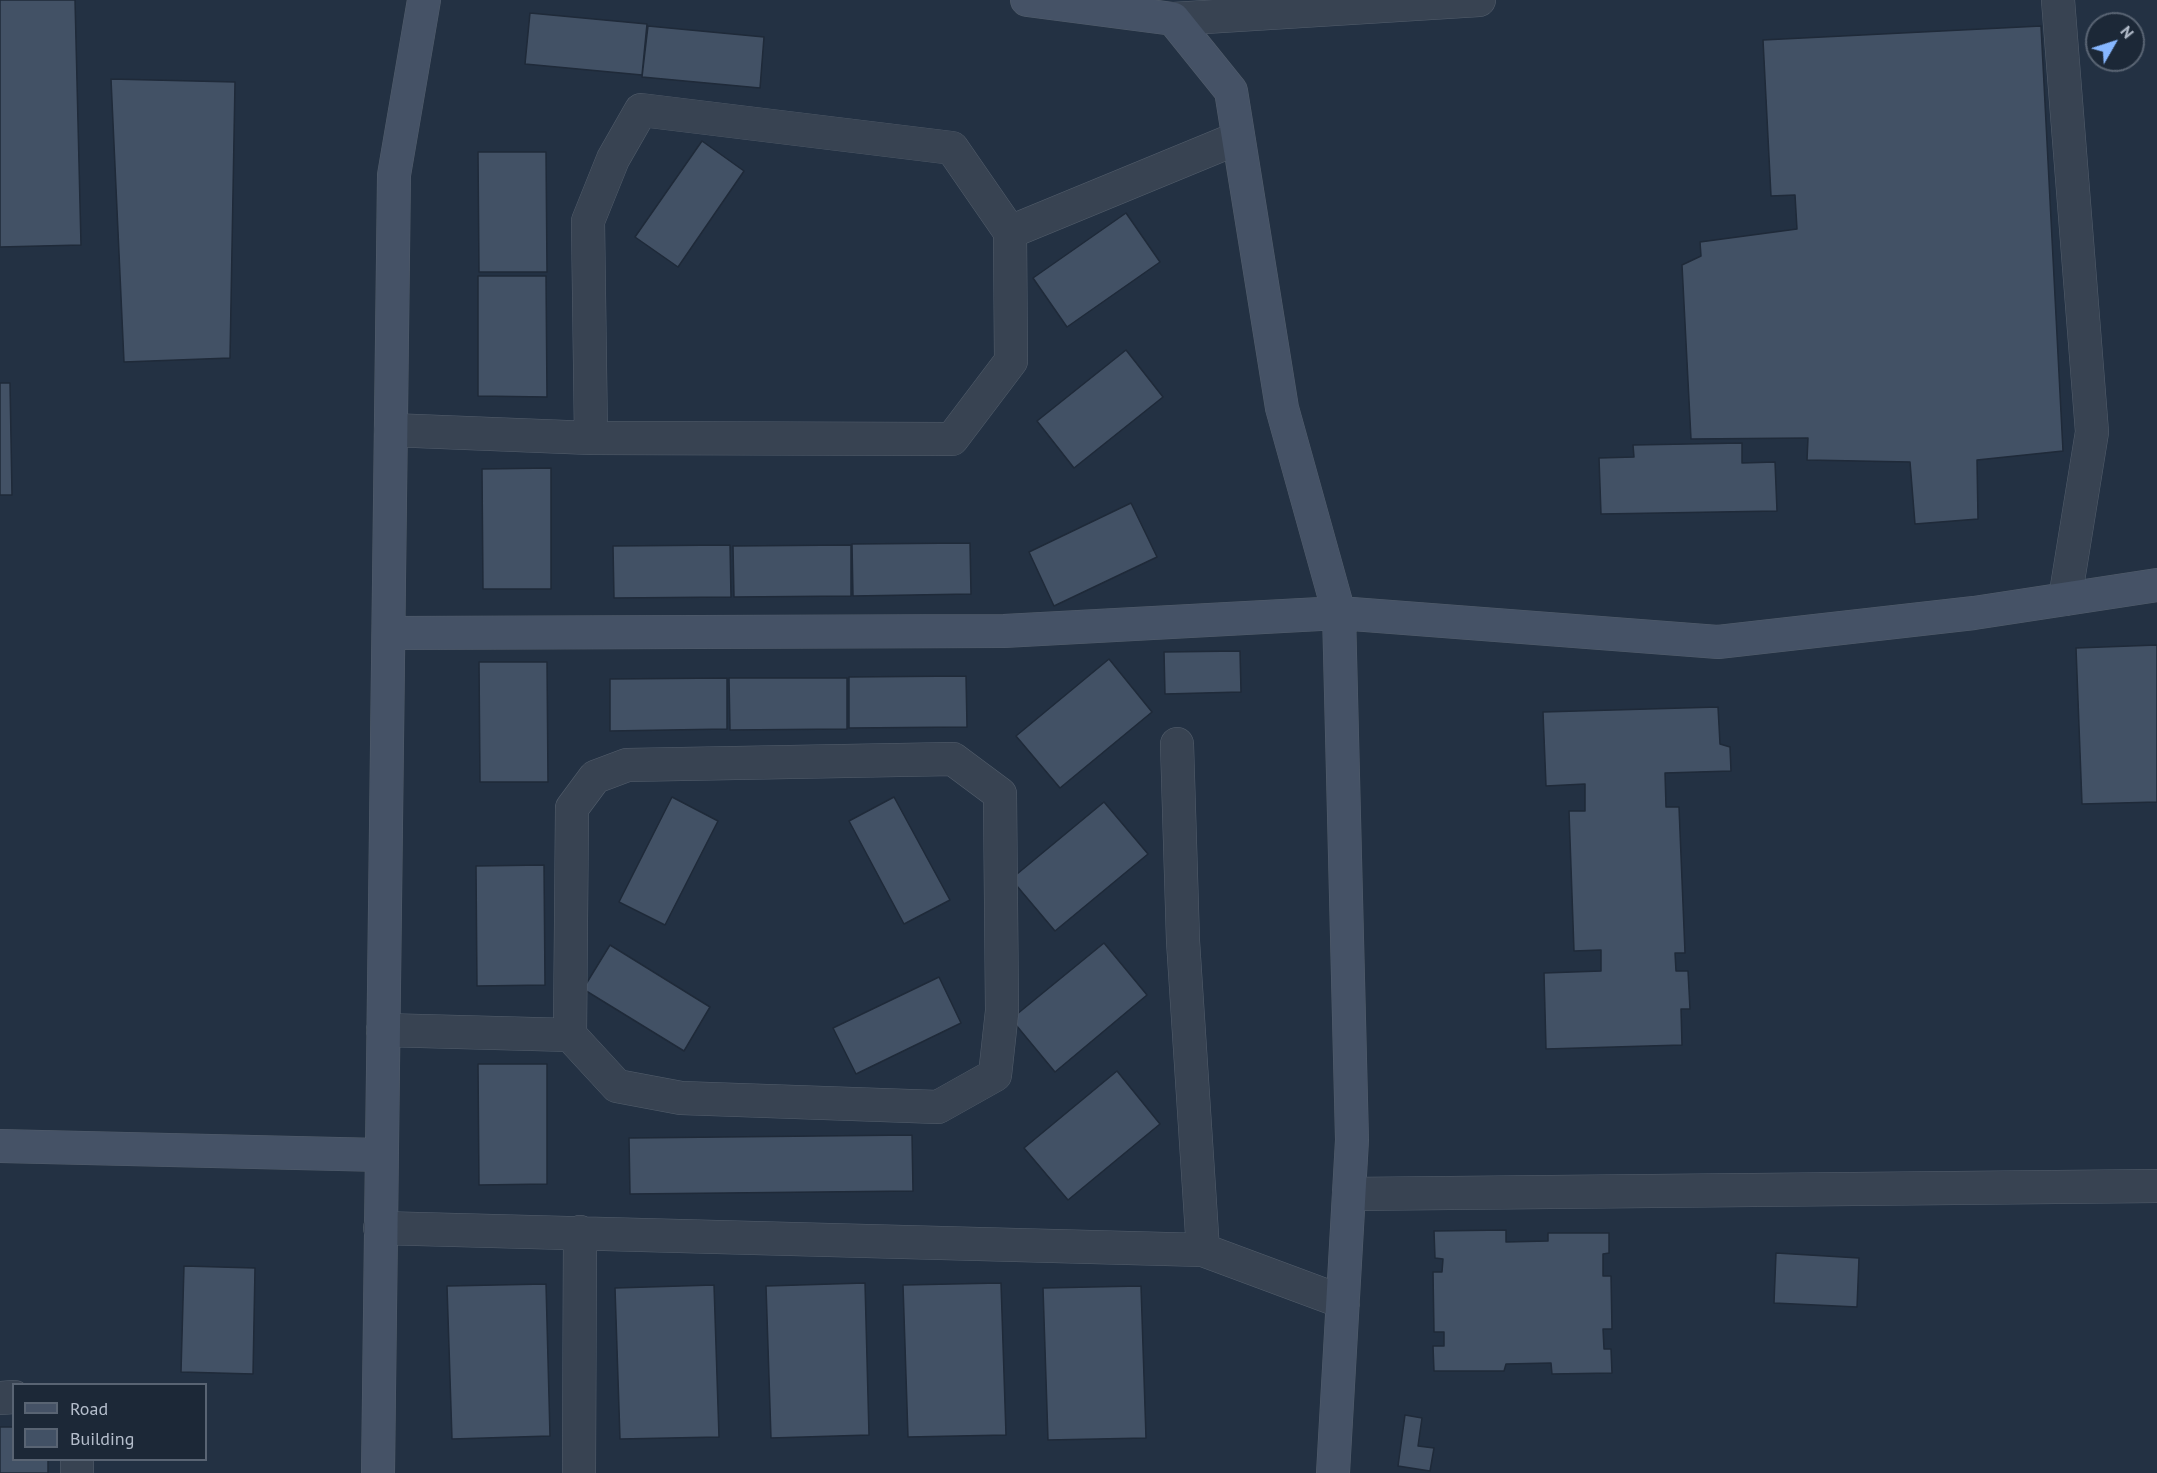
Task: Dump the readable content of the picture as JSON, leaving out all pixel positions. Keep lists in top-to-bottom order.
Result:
{
  "legend": ["Road", "Building"],
  "north": "top right"
}
